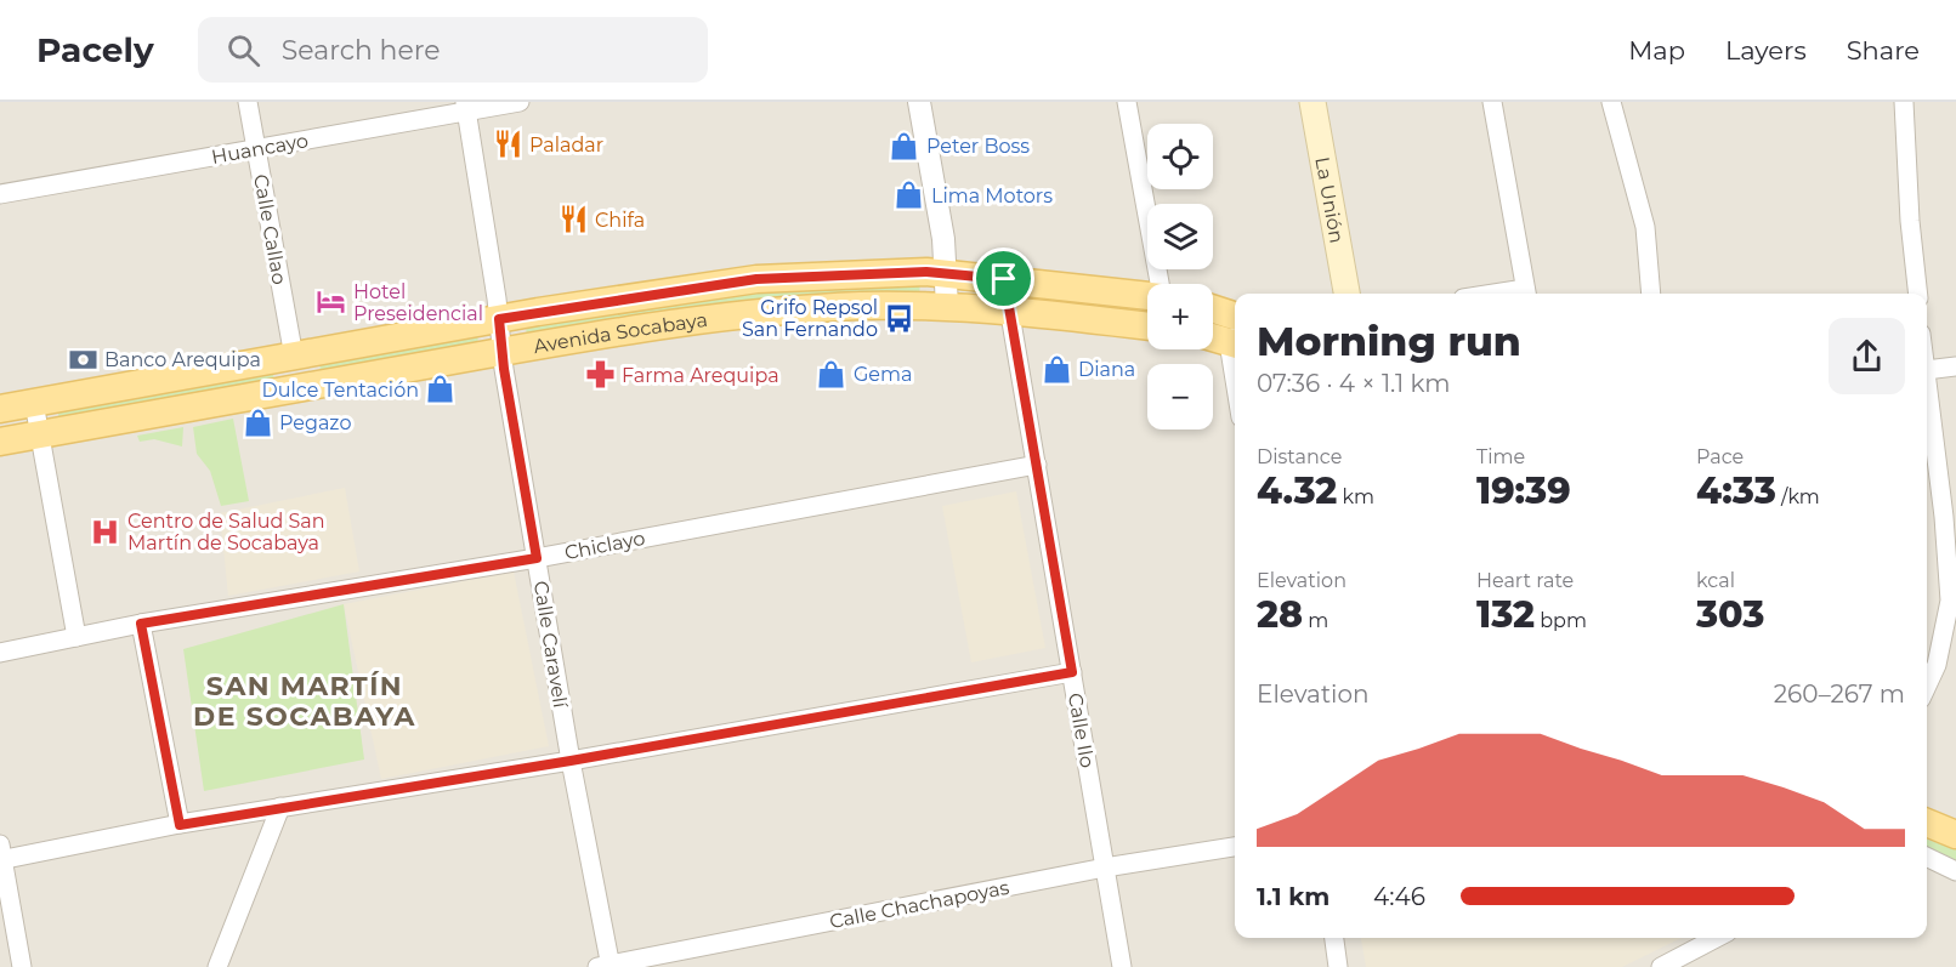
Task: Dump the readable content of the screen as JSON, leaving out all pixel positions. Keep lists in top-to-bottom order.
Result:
{
  "streets": {
    "main road": ["La Unión", "Avenida Socabaya"],
    "street": [
      "Huancayo",
      "Calle Callao",
      "Chiclayo",
      "Calle Caravelí",
      "Calle Ilo",
      "Calle Chachapoyas"
    ]
  },
  "crossings": [
    ["Huancayo", "Calle Callao"],
    ["Huancayo", "Calle Caravelí"],
    ["Calle Callao", "Avenida Socabaya"],
    ["Avenida Socabaya", "Calle Caravelí"],
    ["Avenida Socabaya", "Calle Ilo"],
    ["Chiclayo", "Calle Caravelí"],
    ["Chiclayo", "Calle Ilo"],
    ["Calle Caravelí", "Calle Chachapoyas"],
    ["Calle Ilo", "Calle Chachapoyas"]
  ],
  "districts": ["SAN MARTÍN DE SOCABAYA"],
  "places": {
    "restaurant": ["Paladar", "Chifa"],
    "shop": [
      "Peter Boss",
      "Lima Motors",
      "Diana",
      "Gema",
      "Dulce Tentación",
      "Pegazo"
    ],
    "hotel": ["Hotel Preseidencial"],
    "bus stop": ["Grifo Repsol San Fernando"],
    "bank": ["Banco Arequipa"],
    "pharmacy": ["Farma Arequipa"],
    "hospital": ["Centro de Salud San Martín de Socabaya"]
  },
  "page": {
    "header": "Pacely",
    "search": "Search here",
    "nav": ["Map", "Layers", "Share"],
    "map_buttons": ["+", "−"],
    "heading": ["Morning run", "07:36 · 4 × 1.1 km"],
    "stats": [
      ["Distance", "4.32 km"],
      ["Time", "19:39"],
      ["Pace", "4:33 /km"],
      ["Elevation", "28 m"],
      ["Heart rate", "132 bpm"],
      ["kcal", "303"]
    ],
    "chart": ["Elevation", "260–267 m"],
    "list": [
      {
        "name": "1.1 km",
        "note": "4:46"
      }
    ]
  }
}
